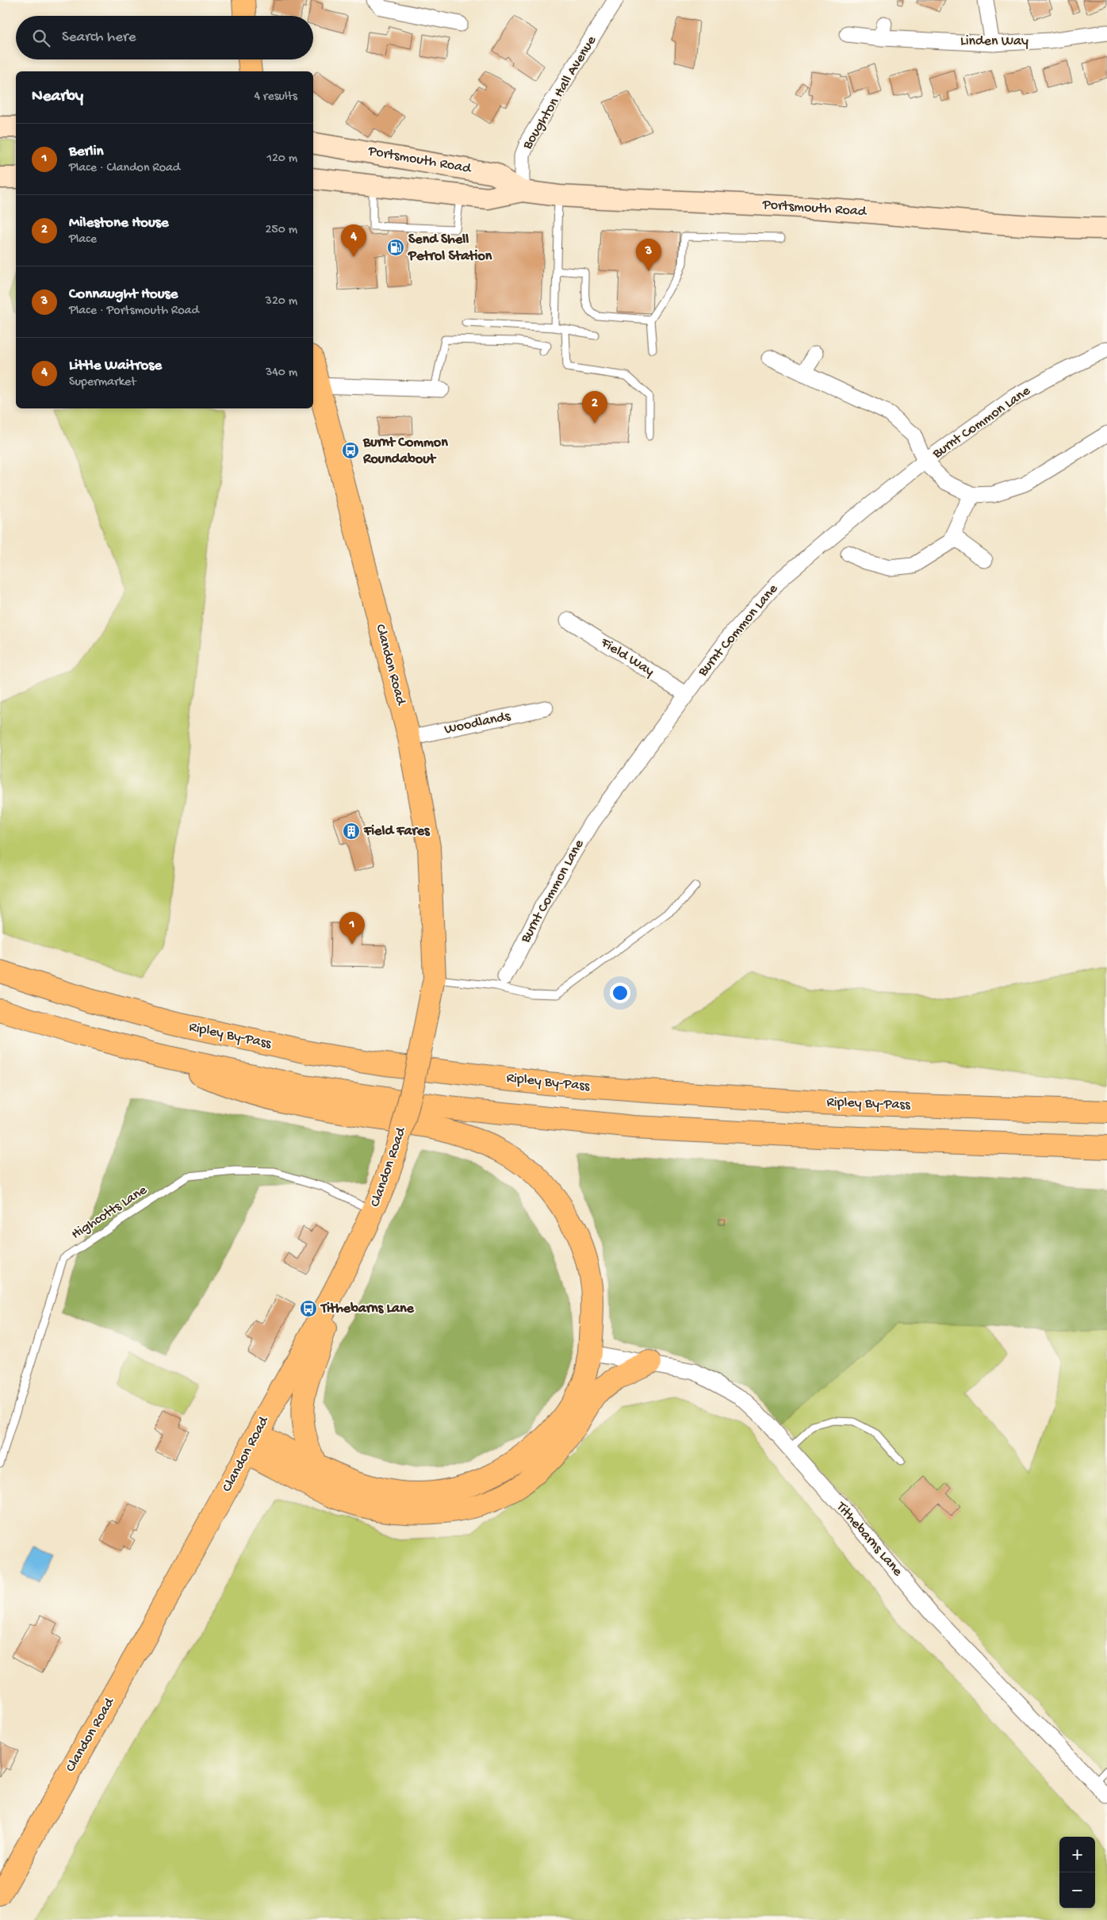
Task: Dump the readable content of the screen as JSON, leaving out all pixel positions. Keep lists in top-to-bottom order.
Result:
{
  "streets": {
    "main road": ["Portsmouth Road", "Clandon Road", "Ripley By-Pass"],
    "street": [
      "Linden Way",
      "Boughton Hall Avenue",
      "Burnt Common Lane",
      "Field Way",
      "Woodlands",
      "Tithebarns Lane"
    ],
    "lane": ["Highcotts Lane"]
  },
  "crossings": [
    ["Boughton Hall Avenue", "Portsmouth Road"],
    ["Burnt Common Lane", "Field Way"],
    ["Clandon Road", "Woodlands"],
    ["Clandon Road", "Highcotts Lane"]
  ],
  "places": {
    "fuel station": ["Send Shell Petrol Station"],
    "bus stop": ["Burnt Common Roundabout", "Tithebarns Lane"],
    "building": ["Field Fares"]
  },
  "page": {
    "search": "Search here",
    "heading": ["Nearby", "4 results"],
    "list": [
      {
        "mark": "1",
        "name": "Berlin",
        "note": "Place · Clandon Road",
        "value": "120 m"
      },
      {
        "mark": "2",
        "name": "Milestone House",
        "note": "Place",
        "value": "250 m"
      },
      {
        "mark": "3",
        "name": "Connaught House",
        "note": "Place · Portsmouth Road",
        "value": "320 m"
      },
      {
        "mark": "4",
        "name": "Little Waitrose",
        "note": "Supermarket",
        "value": "340 m"
      }
    ],
    "pins": [
      "4",
      "3",
      "2",
      "1"
    ],
    "map_buttons": ["+", "−"]
  }
}
